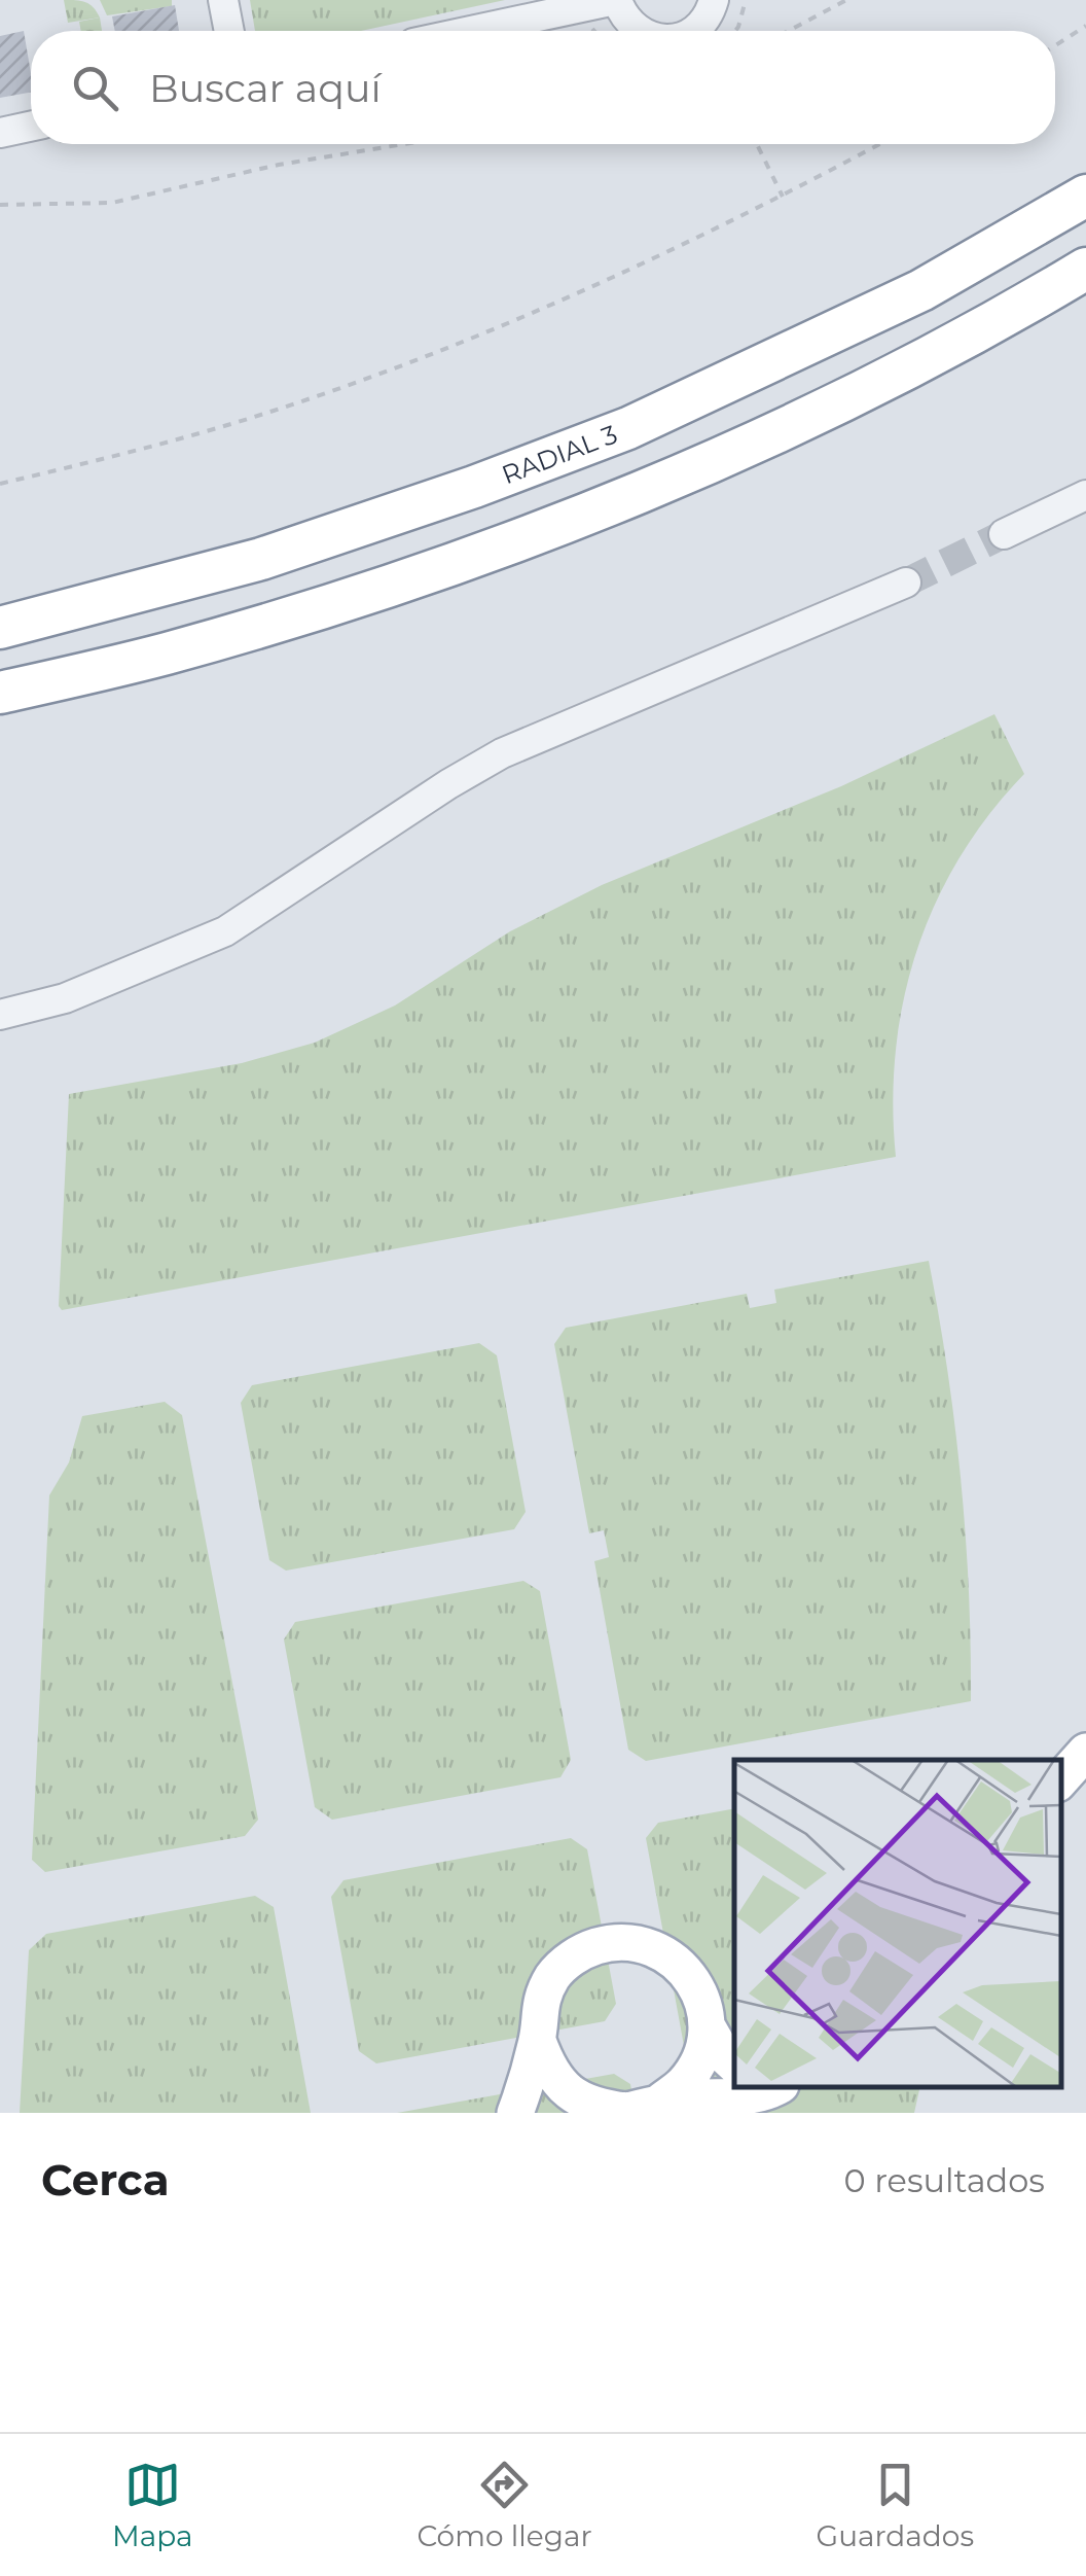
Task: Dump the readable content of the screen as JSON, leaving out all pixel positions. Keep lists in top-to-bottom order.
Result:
{
  "streets": {
    "highway": ["RADIAL 3"]
  },
  "page": {
    "search": "Buscar aquí",
    "heading": ["Cerca", "0 resultados"],
    "nav": ["Mapa", "Cómo llegar", "Guardados"]
  }
}
